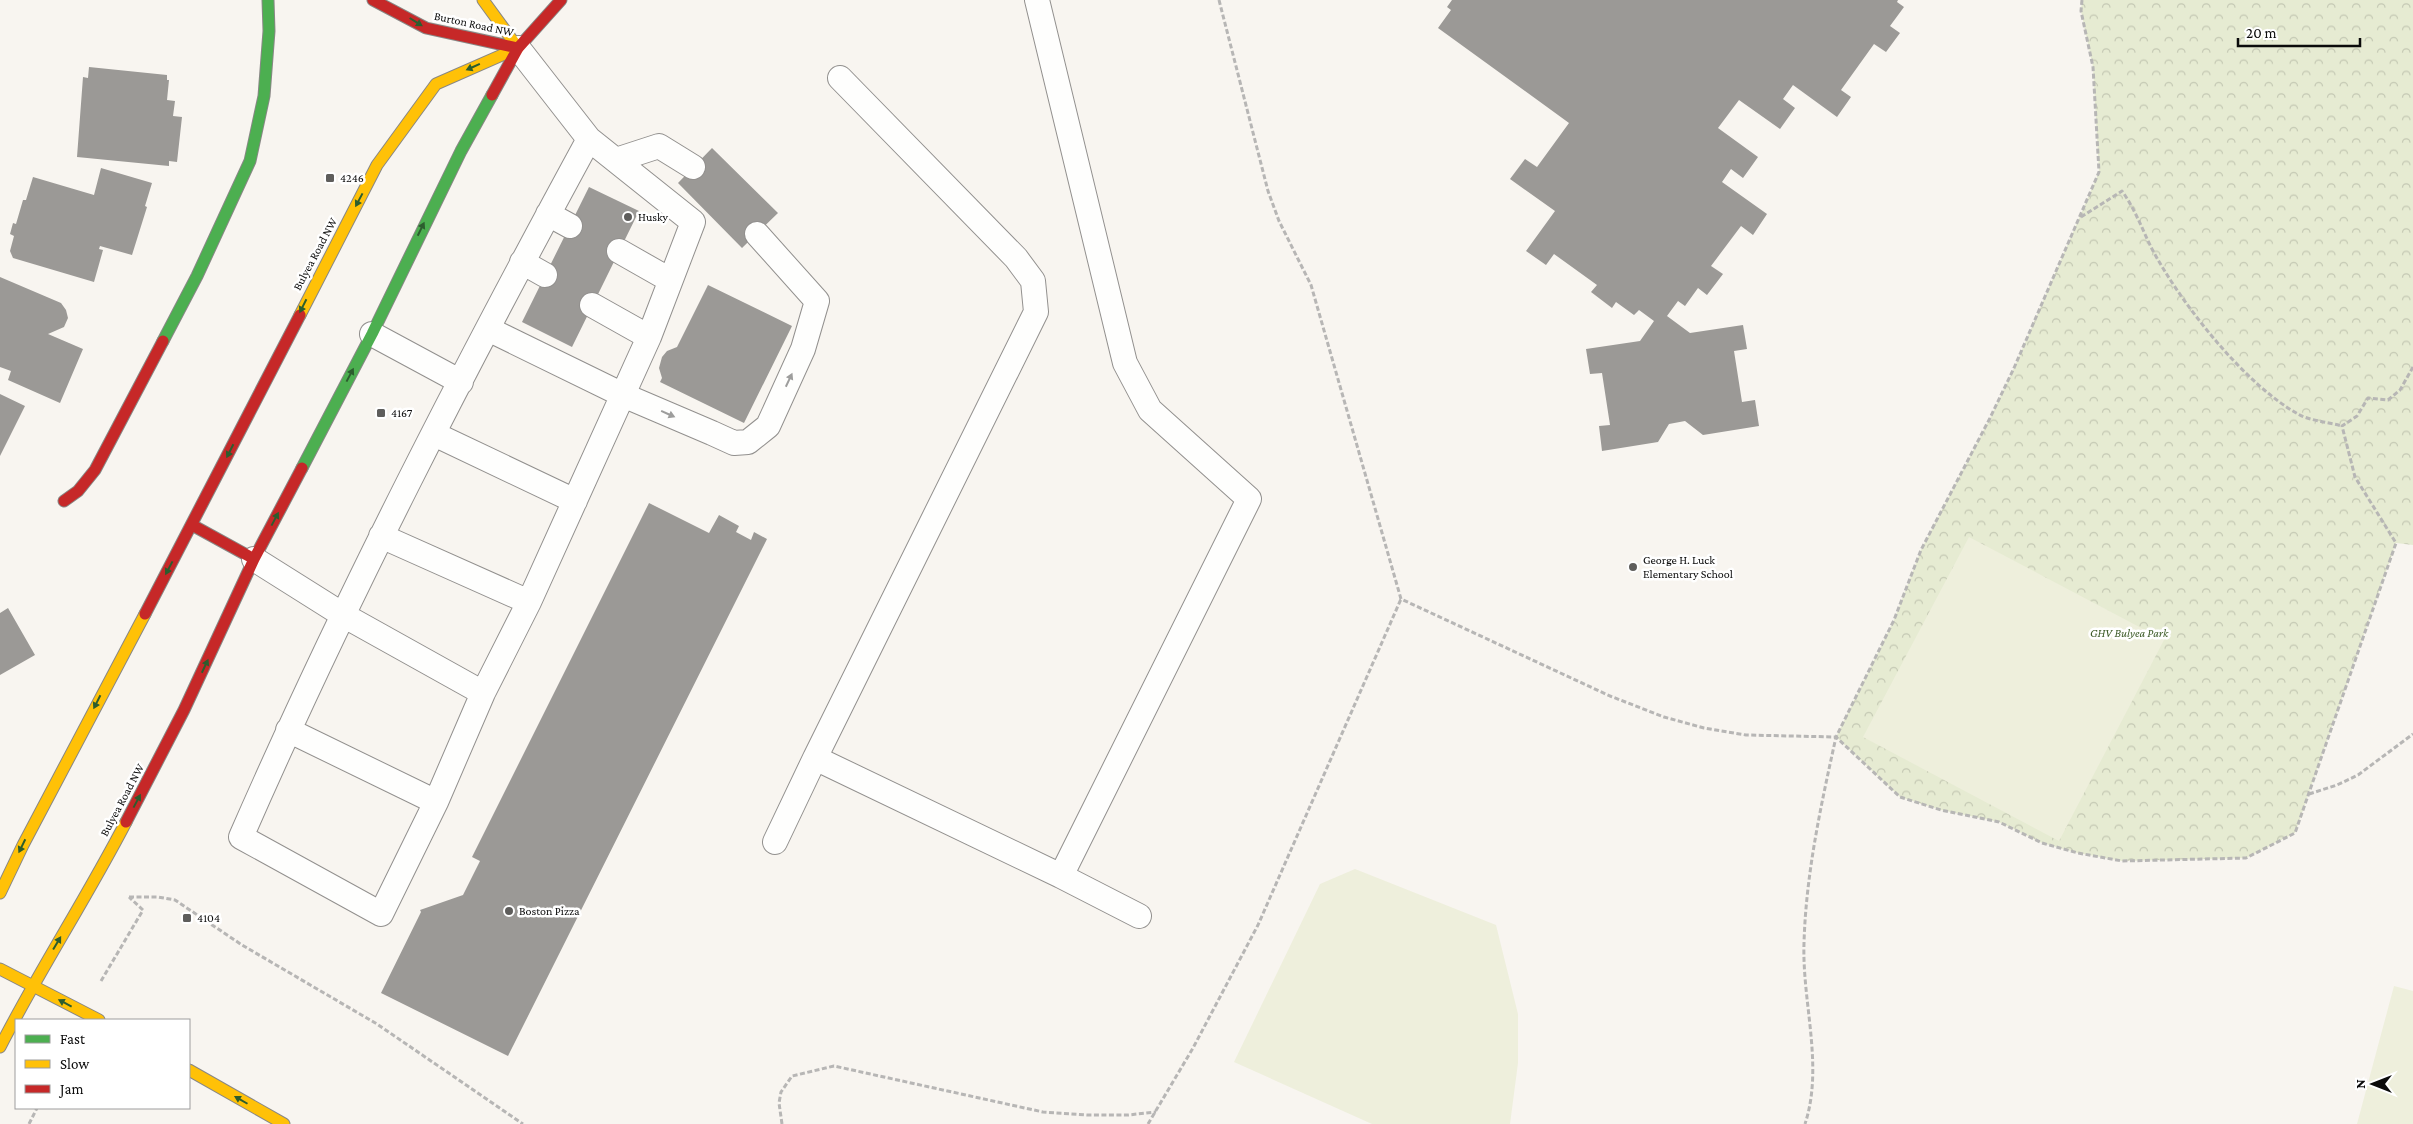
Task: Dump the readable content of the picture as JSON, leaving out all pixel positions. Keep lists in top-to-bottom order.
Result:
{
  "streets": {
    "street": ["Burton Road NW", "Bulyea Road NW"]
  },
  "crossings": [
    ["Burton Road NW", "Bulyea Road NW"]
  ],
  "one_way": ["Burton Road NW"],
  "parks": ["GHV Bulyea Park"],
  "places": {
    "transit": ["4246", "4167", "4104"],
    "other": ["Husky", "George H. Luck Elementary School", "Boston Pizza"]
  },
  "legend": ["Fast", "Slow", "Jam"],
  "scale_bar": "20 m",
  "north": "left"
}
